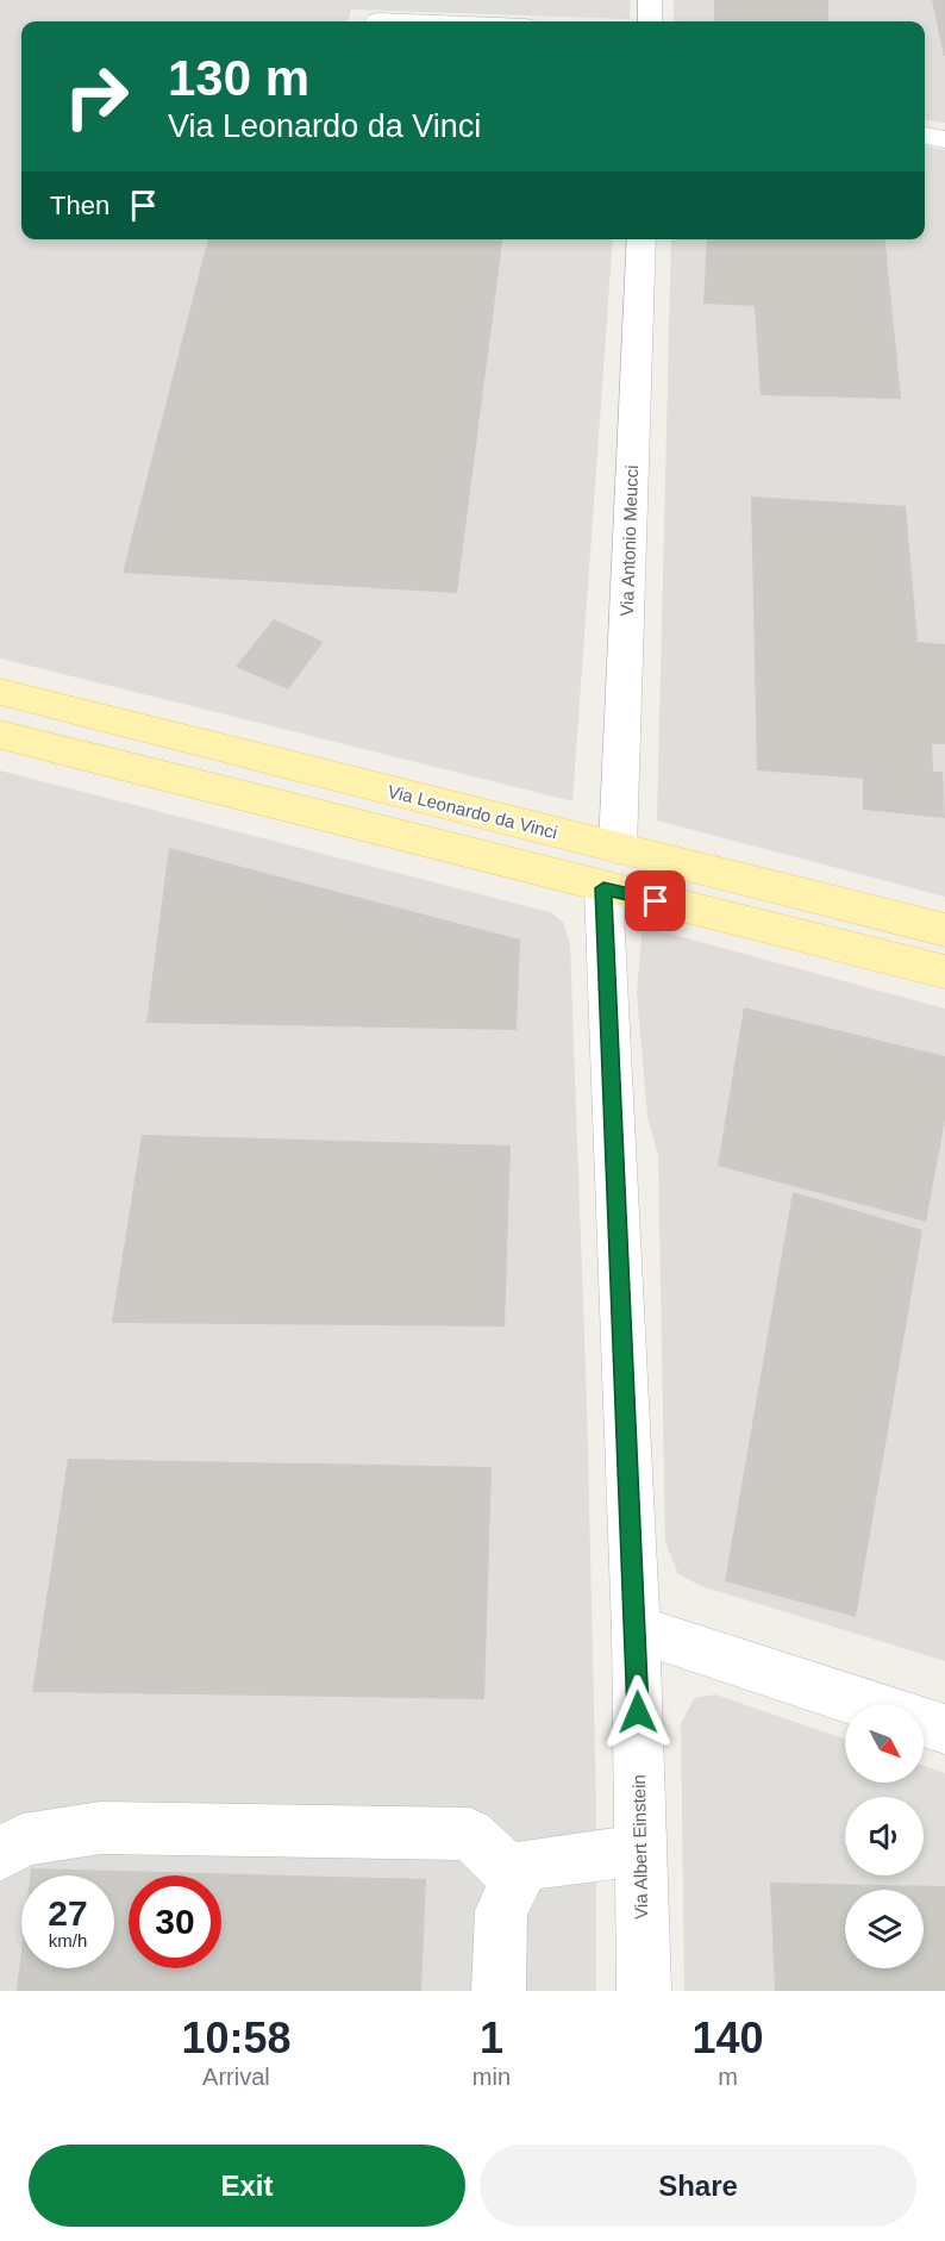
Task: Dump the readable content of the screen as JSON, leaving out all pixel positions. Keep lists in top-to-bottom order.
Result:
{
  "streets": {
    "main road": ["Via Leonardo da Vinci"],
    "street": ["Via Antonio Meucci", "Via Albert Einstein"]
  },
  "crossings": [
    ["Via Antonio Meucci", "Via Leonardo da Vinci"],
    ["Via Antonio Meucci", "Via Albert Einstein"],
    ["Via Leonardo da Vinci", "Via Albert Einstein"]
  ],
  "north": "bottom right",
  "page": {
    "turn": ["130 m", "Via Leonardo da Vinci"],
    "then": "Then",
    "speed": "27 km/h",
    "limit": "30",
    "eta": [
      "10:58",
      "Arrival",
      "1",
      "min",
      "140",
      "m"
    ],
    "buttons": ["Exit", "Share"]
  }
}
